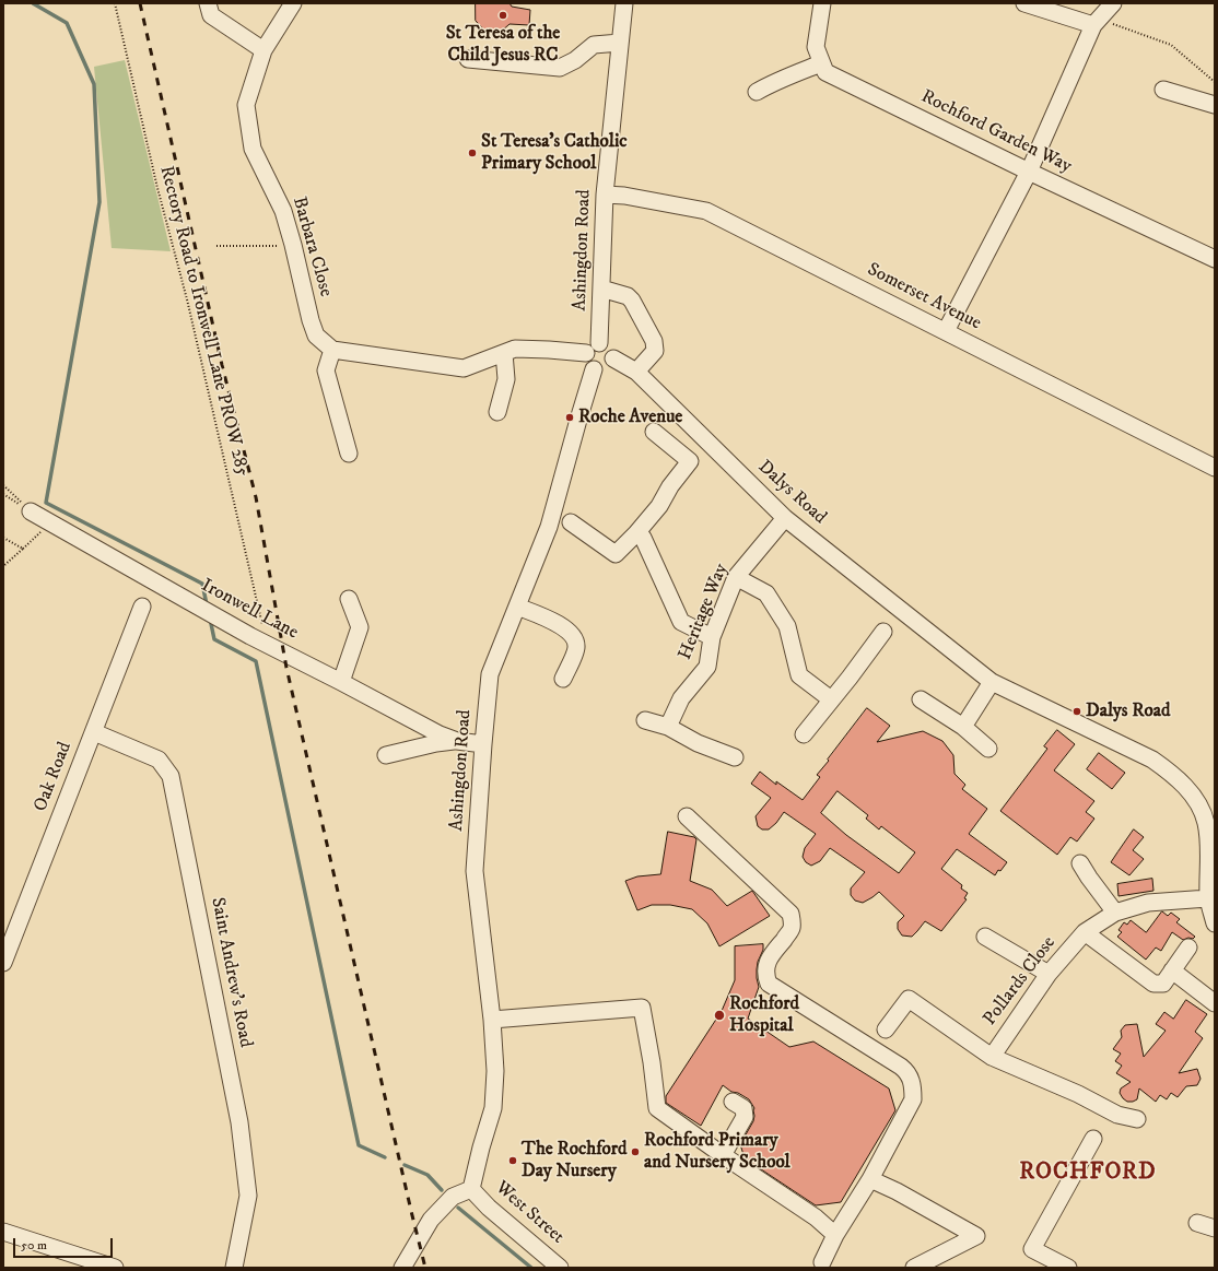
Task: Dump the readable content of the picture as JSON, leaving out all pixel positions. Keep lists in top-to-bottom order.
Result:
{
  "streets": {
    "street": [
      "Rochford Garden Way",
      "Barbara Close",
      "Ashingdon Road",
      "Somerset Avenue",
      "Dalys Road",
      "Ironwell Lane",
      "Heritage Way",
      "Oak Road",
      "Saint Andrew's Road",
      "Pollards Close",
      "West Street"
    ],
    "path": ["Rectory Road to Ironwell Lane PROW 285"]
  },
  "crossings": [
    ["Ashingdon Road", "Somerset Avenue"],
    ["Ashingdon Road", "Dalys Road"],
    ["Ashingdon Road", "Ironwell Lane"],
    ["Ashingdon Road", "West Street"],
    ["Rectory Road to Ironwell Lane PROW 285", "Ironwell Lane"],
    ["Dalys Road", "Heritage Way"],
    ["Dalys Road", "Pollards Close"],
    ["Oak Road", "Saint Andrew's Road"]
  ],
  "districts": ["ROCHFORD"],
  "places": [
    "St Teresa of the Child Jesus RC",
    "St Teresa's Catholic Primary School",
    "Roche Avenue",
    "Dalys Road",
    "Rochford Hospital",
    "Rochford Primary and Nursery School",
    "The Rochford Day Nursery"
  ],
  "scale_bar": "50 m"
}
